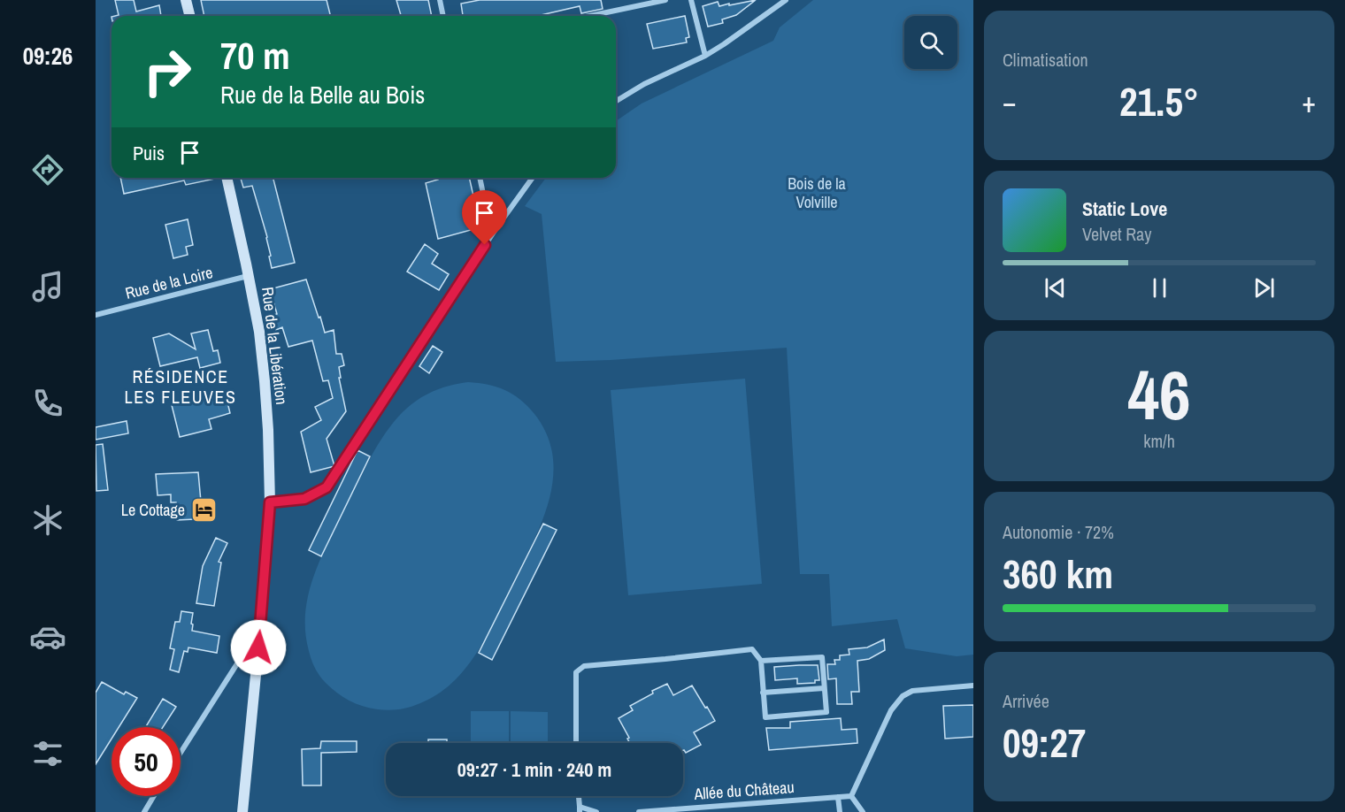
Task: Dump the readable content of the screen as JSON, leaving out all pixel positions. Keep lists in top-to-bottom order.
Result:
{
  "streets": {
    "main road": ["Rue de la Libération"],
    "street": ["Rue de la Loire", "Allée du Château"]
  },
  "crossings": [
    ["Rue de la Loire", "Rue de la Libération"]
  ],
  "districts": ["RÉSIDENCE LES FLEUVES"],
  "parks": ["Bois de la Volville"],
  "places": {
    "hotel": ["Le Cottage"]
  },
  "page": {
    "tabs": "09:26",
    "tile": [
      "Climatisation",
      ["46", "km/h"],
      ["Autonomie · 72%", "360 km"],
      ["Arrivée", "09:27"]
    ],
    "turn": ["70 m", "Rue de la Belle au Bois"],
    "heat": ["−", "21.5°", "+"],
    "then": "Puis",
    "song": ["Static Love", "Velvet Ray"],
    "limit": "50",
    "trip": "09:27 · 1 min · 240 m"
  }
}
